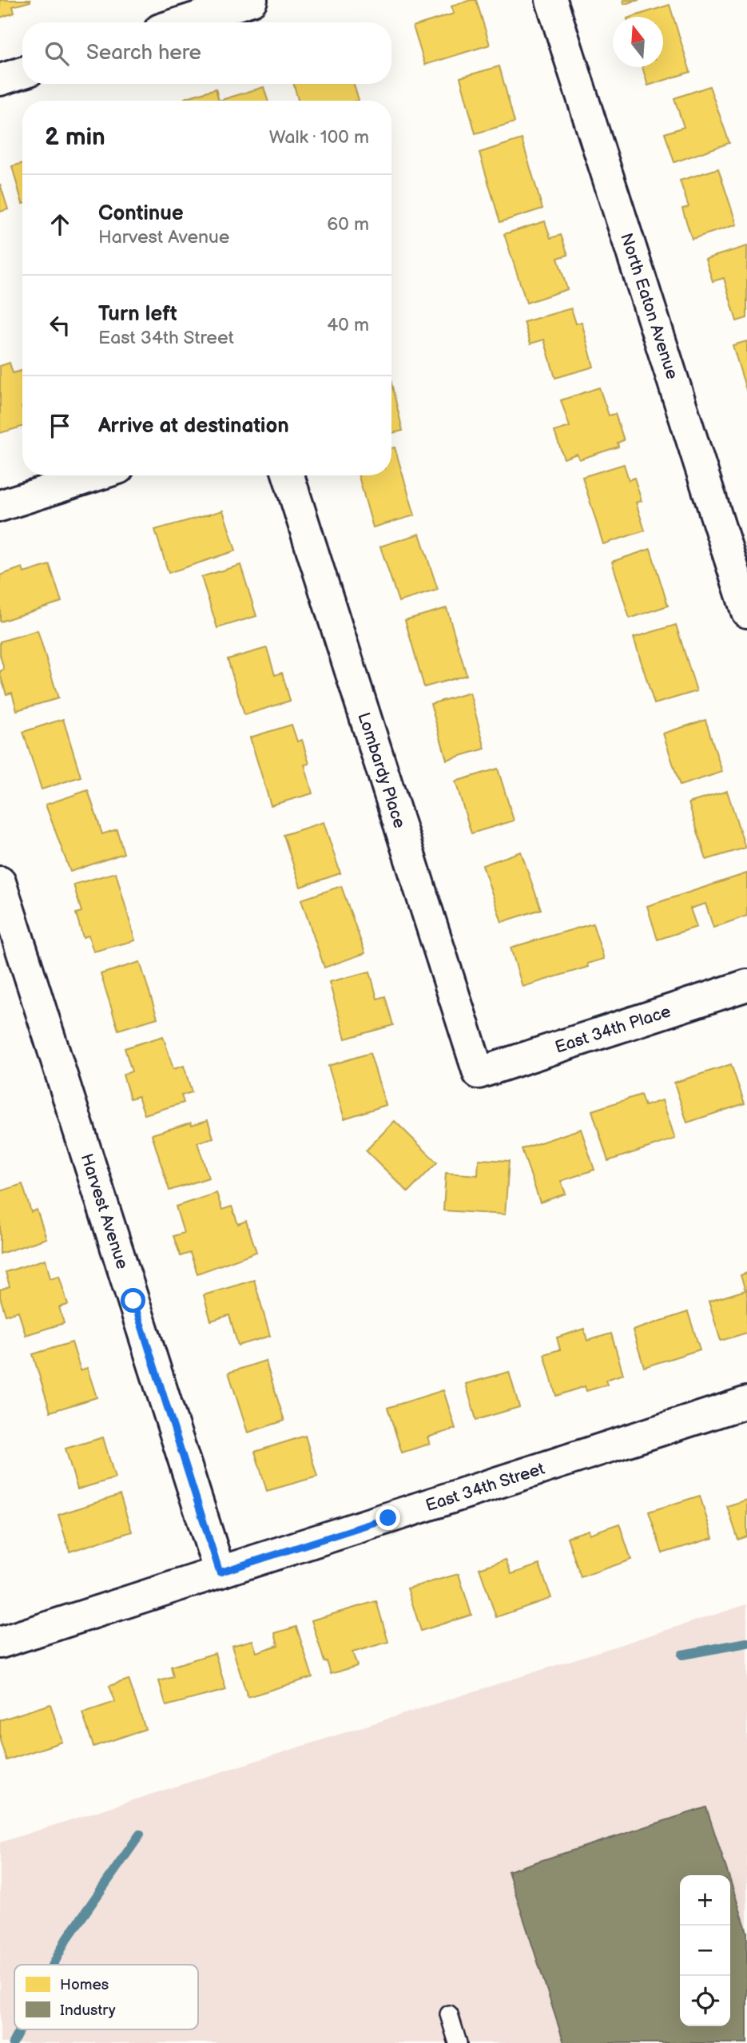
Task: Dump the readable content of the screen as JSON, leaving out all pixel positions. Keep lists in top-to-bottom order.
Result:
{
  "streets": {
    "street": [
      "North Eaton Avenue",
      "Lombardy Place",
      "East 34th Place",
      "Harvest Avenue",
      "East 34th Street"
    ]
  },
  "crossings": [
    ["Lombardy Place", "East 34th Place"],
    ["Harvest Avenue", "East 34th Street"]
  ],
  "legend": ["Homes", "Industry"],
  "north": "top",
  "page": {
    "search": "Search here",
    "heading": ["2 min", "Walk · 100 m"],
    "list": [
      ["Continue", "Harvest Avenue", "60 m"],
      ["Turn left", "East 34th Street", "40 m"],
      "Arrive at destination"
    ],
    "map_buttons": ["+", "−"]
  }
}
